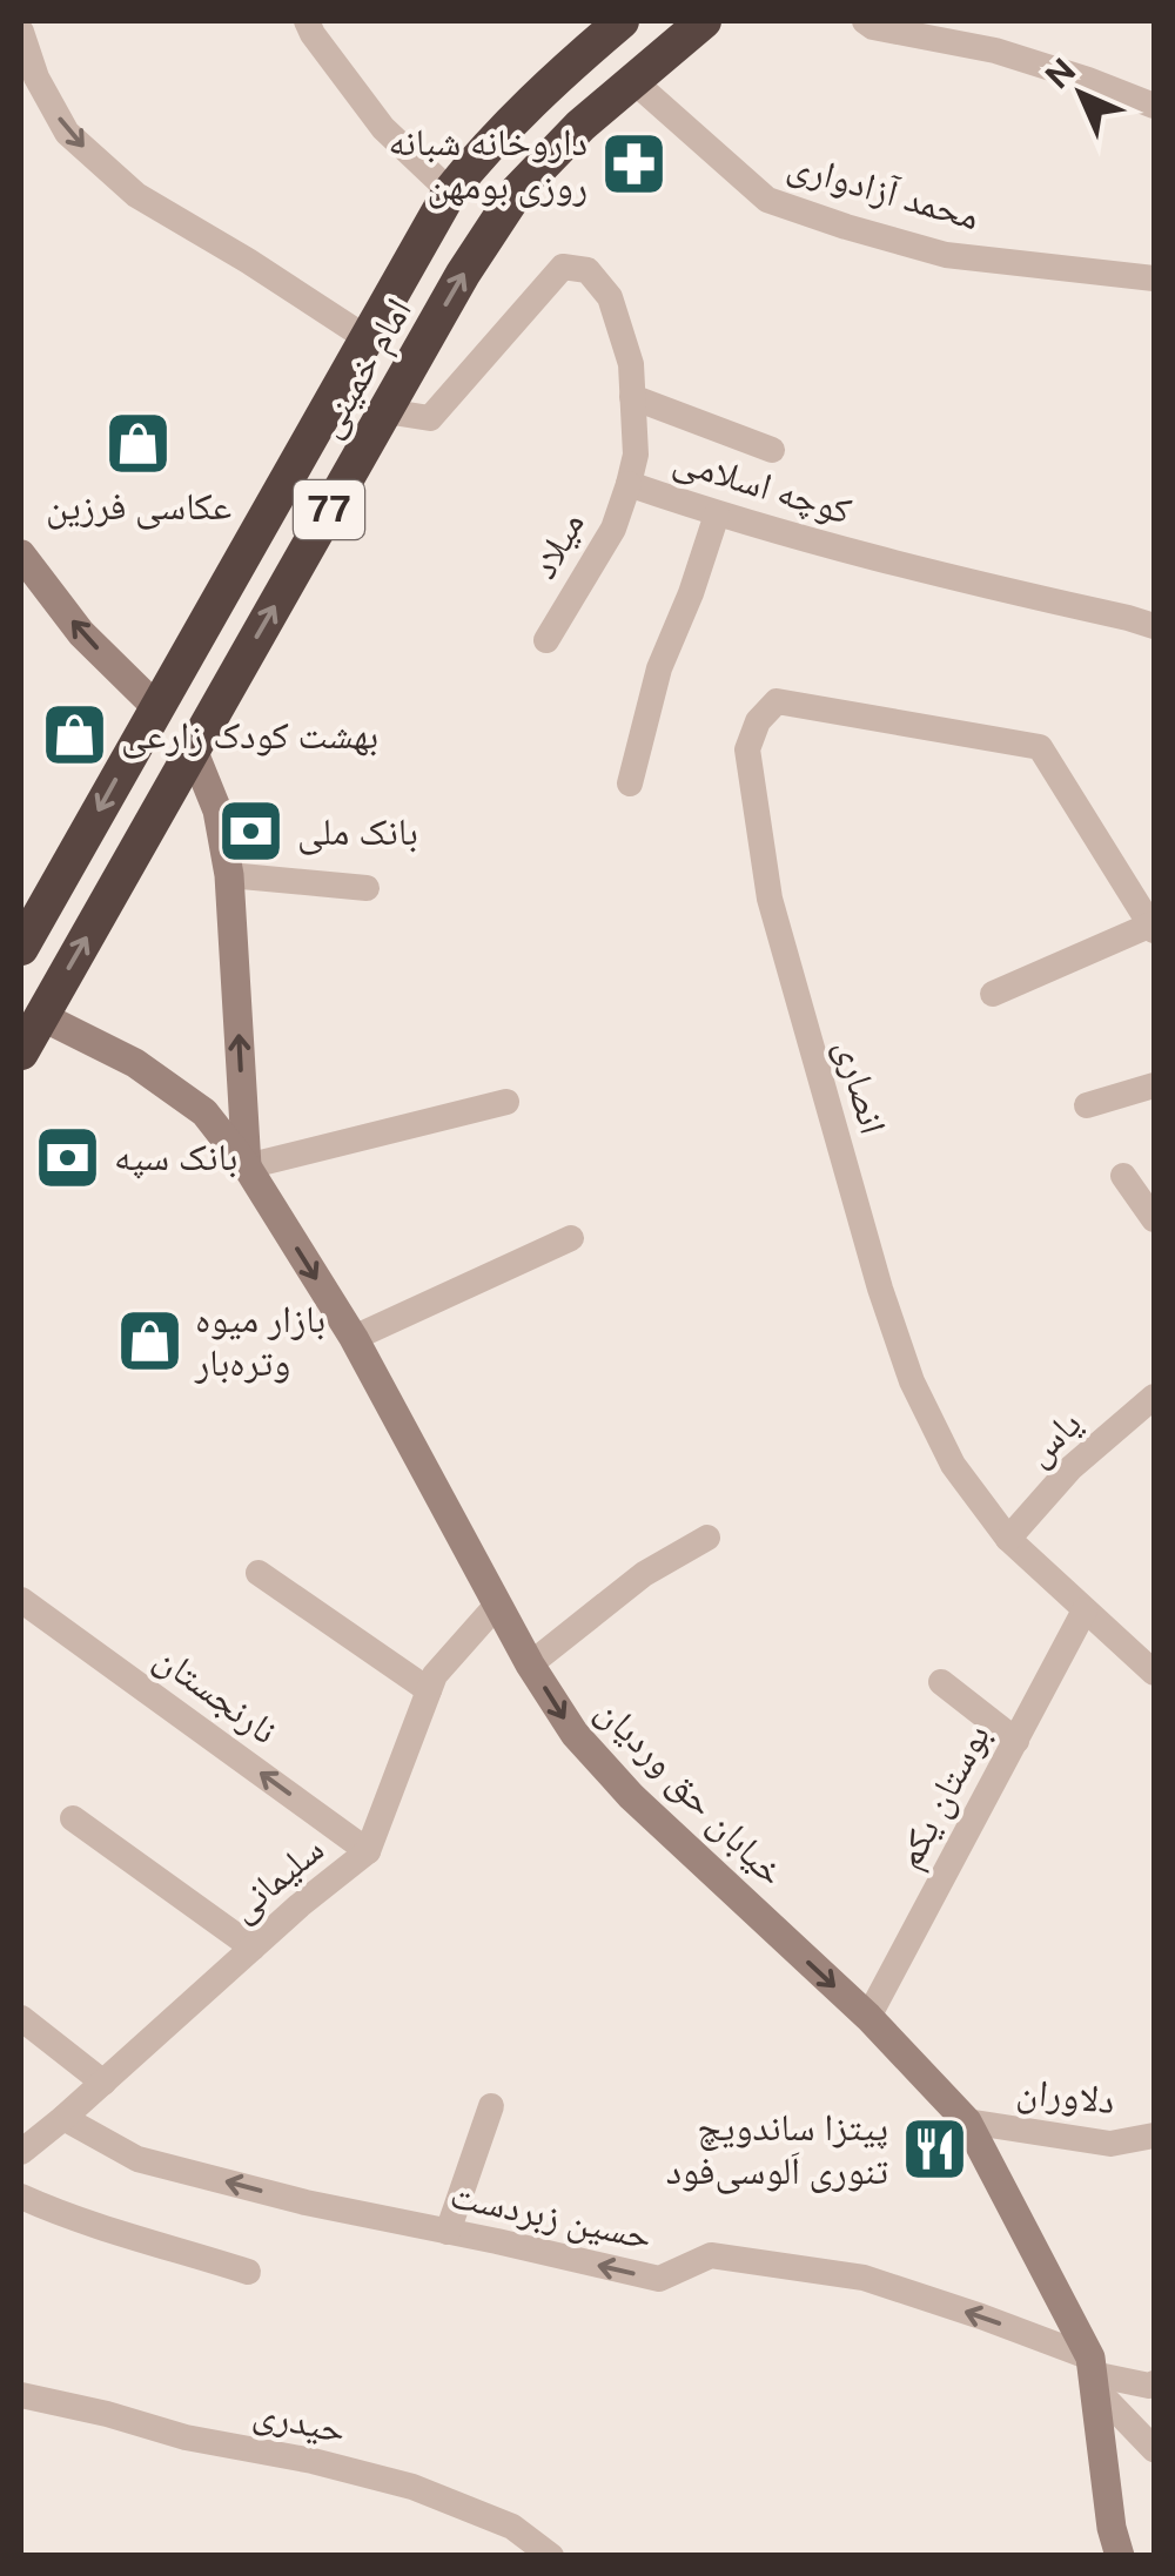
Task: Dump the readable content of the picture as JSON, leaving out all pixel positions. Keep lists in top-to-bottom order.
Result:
{
  "streets": {
    "highway": ["امام خمینی", "77"],
    "main road": ["خیابان حق وردیان"],
    "street": [
      "محمد آزادواری",
      "کوچه اسلامی",
      "میلاد",
      "انصاری",
      "یاس",
      "نارنجستان",
      "بوستان یکم",
      "سلیمانی",
      "دلاوران",
      "حسین زبردست",
      "حیدری"
    ]
  },
  "crossings": [
    ["محمد آزادواری", "امام خمینی"],
    ["امام خمینی", "کوچه اسلامی"],
    ["امام خمینی", "خیابان حق وردیان"],
    ["کوچه اسلامی", "میلاد"],
    ["انصاری", "یاس"],
    ["انصاری", "بوستان یکم"],
    ["نارنجستان", "سلیمانی"],
    ["خیابان حق وردیان", "بوستان یکم"],
    ["خیابان حق وردیان", "سلیمانی"],
    ["خیابان حق وردیان", "دلاوران"],
    ["خیابان حق وردیان", "حسین زبردست"],
    ["سلیمانی", "حسین زبردست"]
  ],
  "one_way": ["خیابان حق وردیان", "حسین زبردست"],
  "places": {
    "pharmacy": ["داروخانه شبانه روزی بومهن"],
    "shop": ["عکاسی فرزین", "بهشت کودک زارعی", "بازار میوه وتره‌بار"],
    "bank": ["بانک ملی", "بانک سپه"],
    "restaurant": ["پیتزا ساندویچ تنوری اَلوسی‌‌فود"]
  },
  "north": "top left"
}
